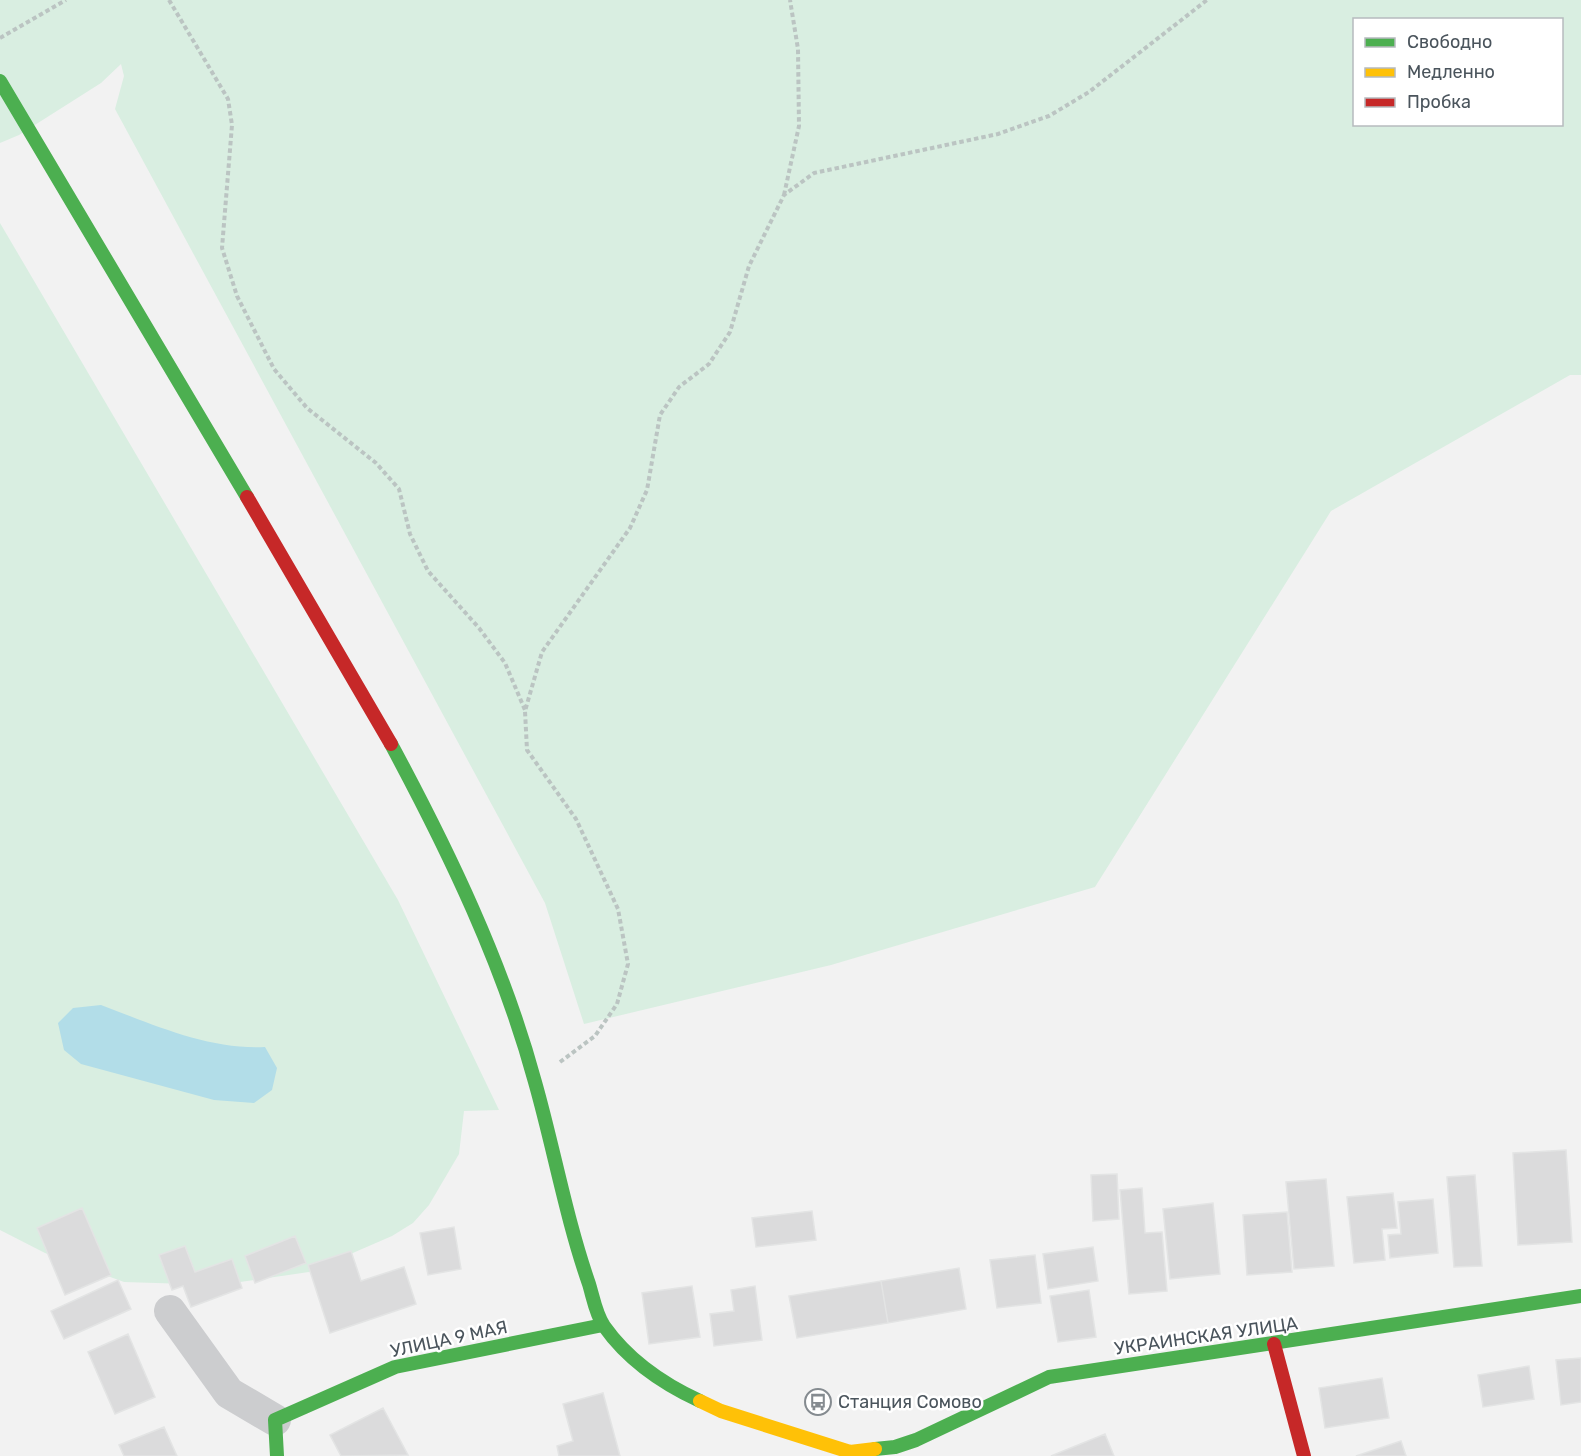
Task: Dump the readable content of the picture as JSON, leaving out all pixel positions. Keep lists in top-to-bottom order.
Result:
{
  "streets": {
    "street": ["УКРАИНСКАЯ УЛИЦА", "УЛИЦА 9 МАЯ"]
  },
  "places": {
    "bus stop": ["Станция Сомово"]
  },
  "legend": ["Свободно", "Медленно", "Пробка"]
}
